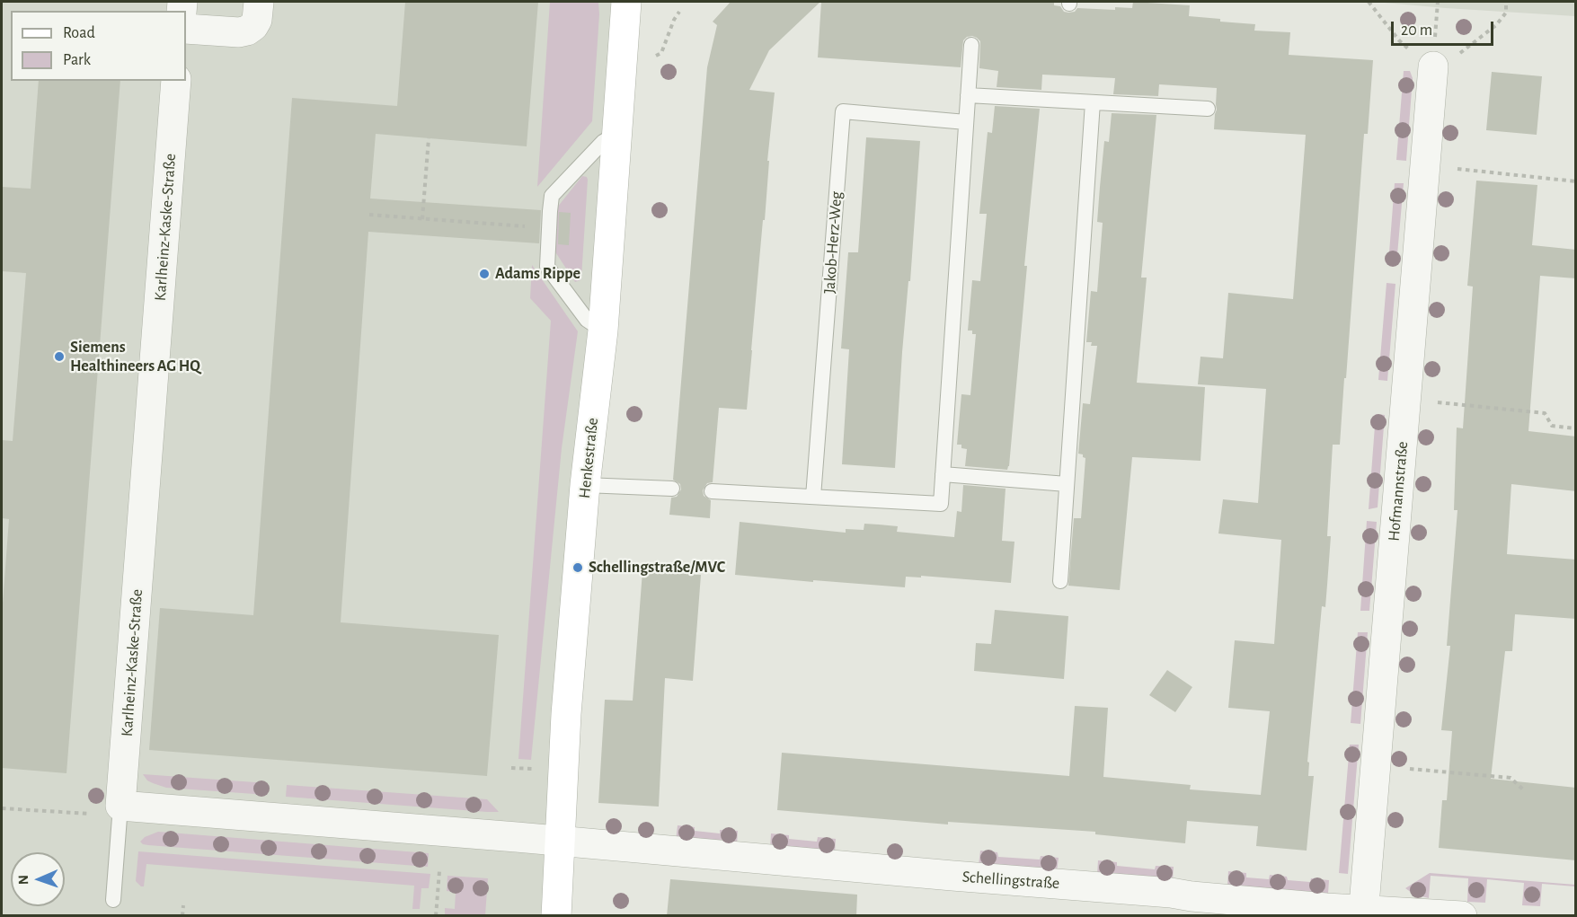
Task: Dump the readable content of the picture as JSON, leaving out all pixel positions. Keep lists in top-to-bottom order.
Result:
{
  "streets": {
    "main road": ["Henkestraße"],
    "street": ["Karlheinz-Kaske-Straße", "Hofmannstraße", "Schellingstraße"],
    "lane": ["Jakob-Herz-Weg"]
  },
  "crossings": [
    ["Henkestraße", "Schellingstraße"],
    ["Hofmannstraße", "Schellingstraße"]
  ],
  "places": ["Adams Rippe", "Siemens Healthineers AG HQ", "Schellingstraße/MVC"],
  "legend": ["Road", "Park"],
  "scale_bar": "20 m",
  "north": "left"
}
